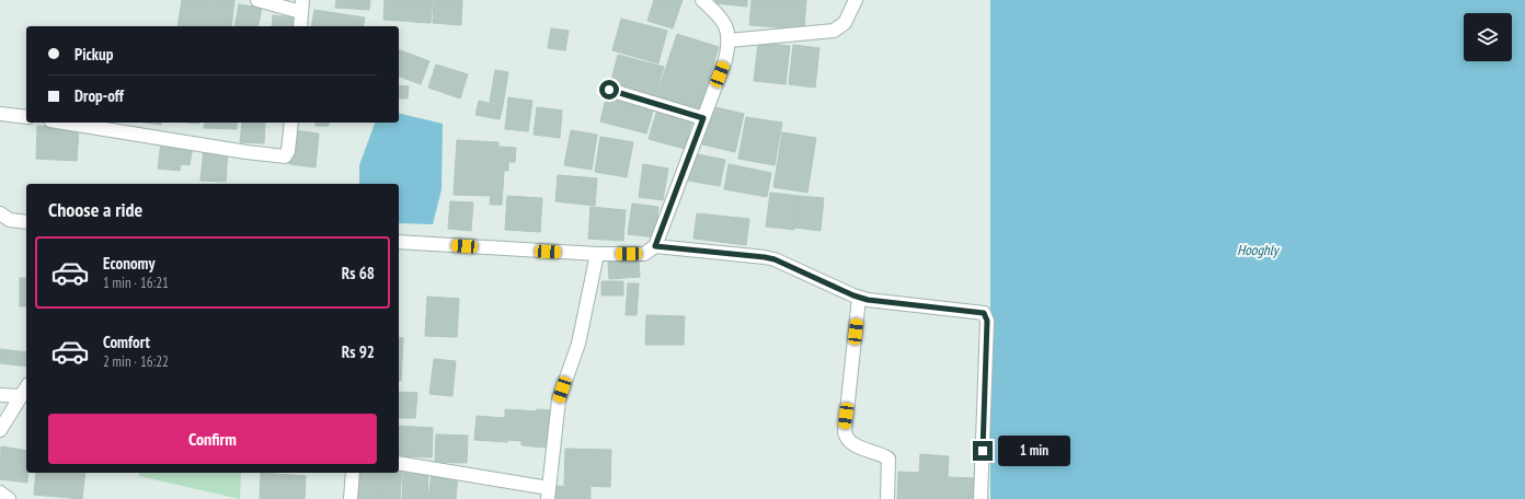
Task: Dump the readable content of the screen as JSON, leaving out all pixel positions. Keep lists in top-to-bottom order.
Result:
{
  "water": ["Hooghly"],
  "page": {
    "banner": ["Pickup", "Drop-off"],
    "heading": "Choose a ride",
    "list": [
      {
        "name": "Economy",
        "note": "1 min · 16:21",
        "value": "Rs 68"
      },
      {
        "name": "Comfort",
        "note": "2 min · 16:22",
        "value": "Rs 92"
      }
    ],
    "buttons": "Confirm",
    "bubble": "1 min"
  }
}
